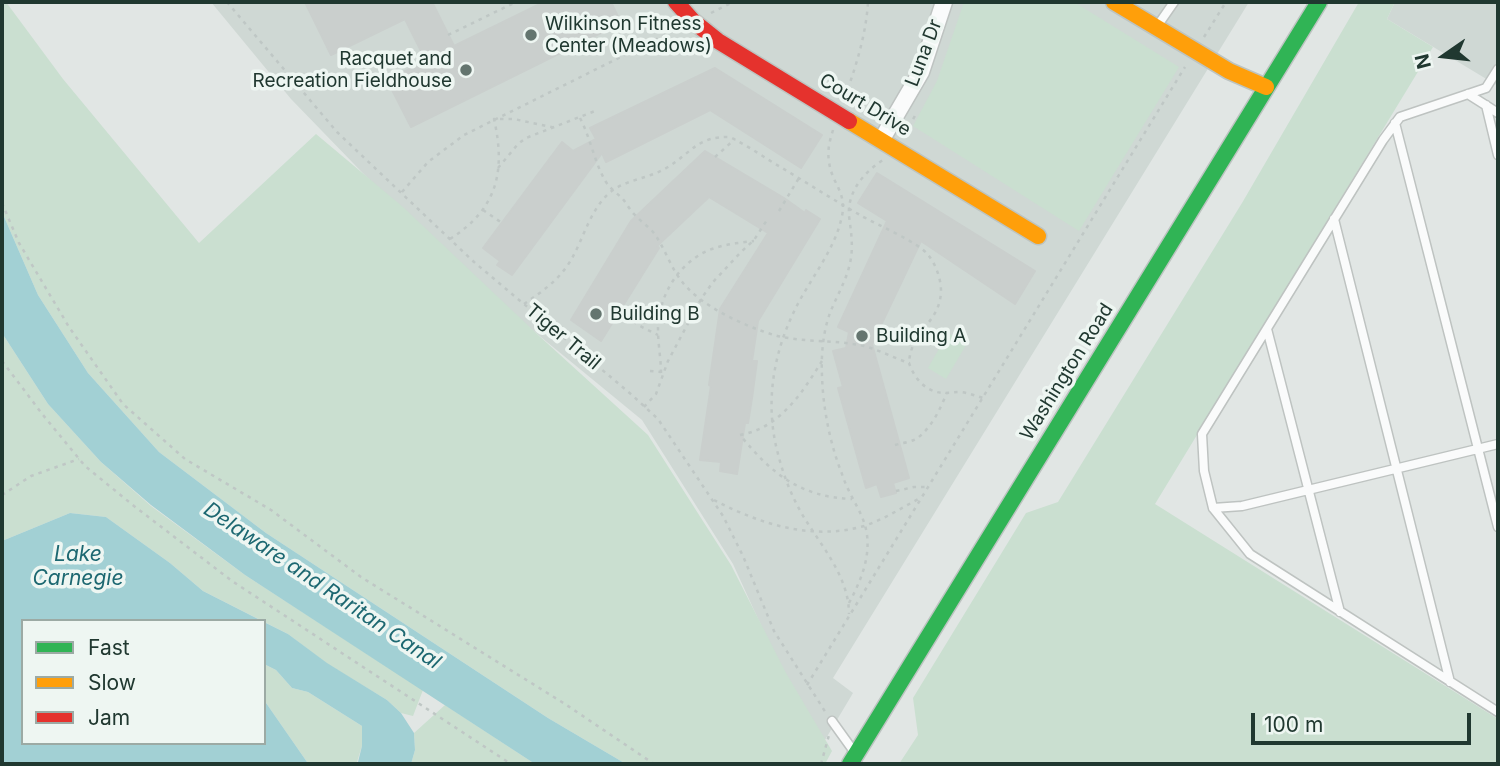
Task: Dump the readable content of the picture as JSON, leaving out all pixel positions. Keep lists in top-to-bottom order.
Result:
{
  "streets": {
    "main road": ["Court Drive", "Washington Road"],
    "street": ["Luna Dr"],
    "path": ["Tiger Trail"]
  },
  "crossings": [
    ["Luna Dr", "Court Drive"]
  ],
  "water": ["Lake Carnegie", "Delaware and Raritan Canal"],
  "places": [
    "Wilkinson Fitness Center (Meadows)",
    "Racquet and Recreation Fieldhouse",
    "Building B",
    "Building A"
  ],
  "legend": ["Fast", "Slow", "Jam"],
  "scale_bar": "100 m",
  "north": "left"
}
